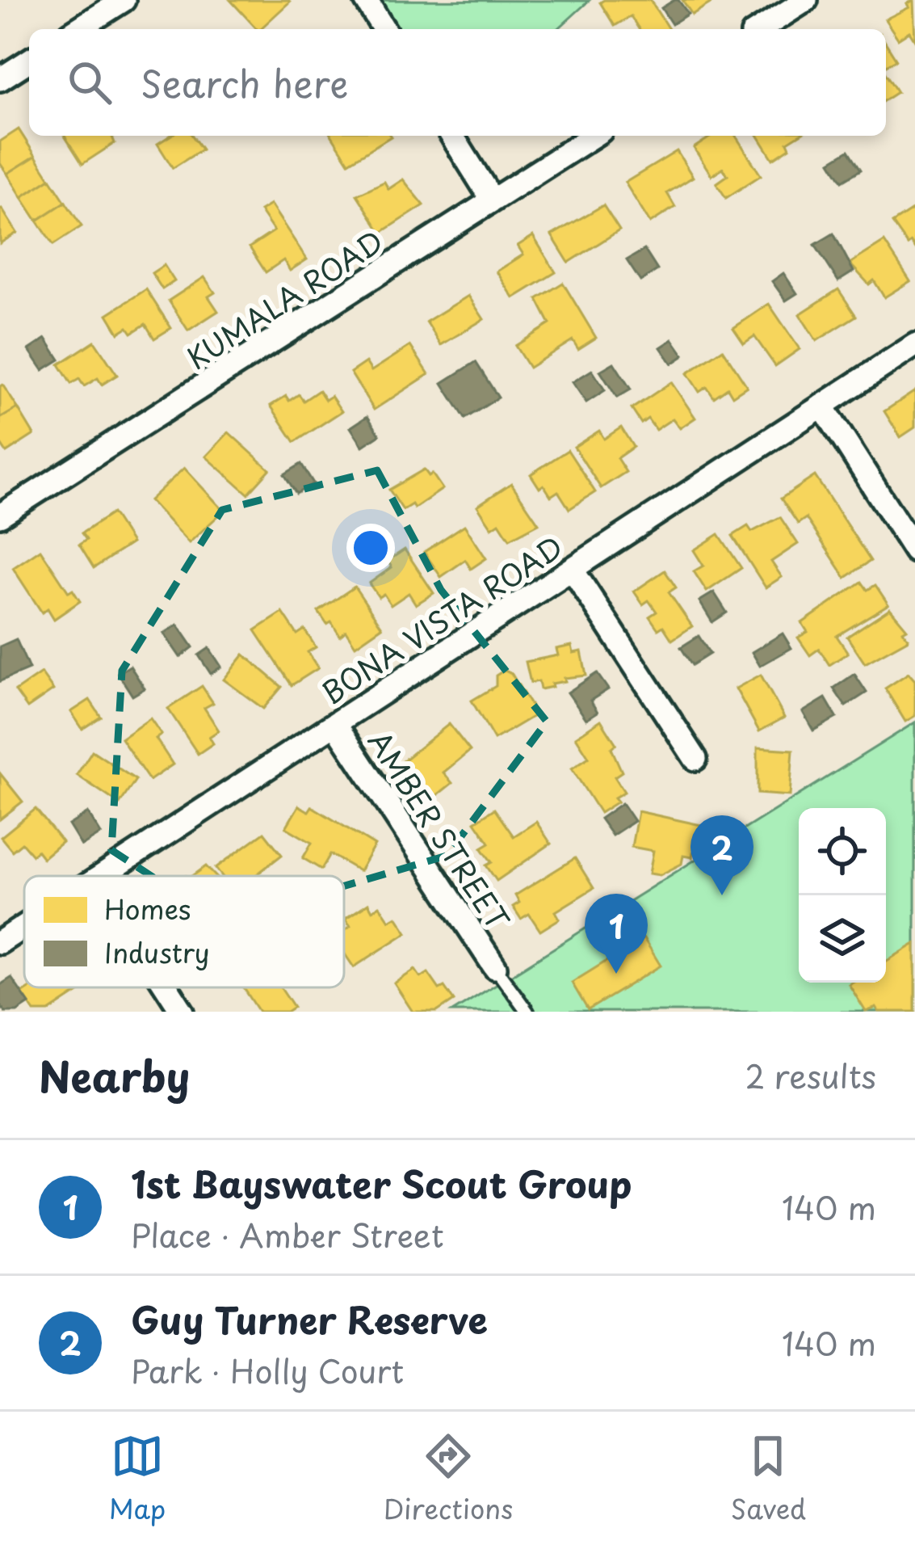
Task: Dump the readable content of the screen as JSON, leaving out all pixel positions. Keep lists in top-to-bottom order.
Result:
{
  "streets": {
    "street": ["KUMALA ROAD", "BONA VISTA ROAD", "AMBER STREET"]
  },
  "crossings": [
    ["BONA VISTA ROAD", "AMBER STREET"]
  ],
  "legend": ["Homes", "Industry"],
  "page": {
    "search": "Search here",
    "pins": ["2", "1"],
    "heading": ["Nearby", "2 results"],
    "list": [
      {
        "mark": "1",
        "name": "1st Bayswater Scout Group",
        "note": "Place · Amber Street",
        "value": "140 m"
      },
      {
        "mark": "2",
        "name": "Guy Turner Reserve",
        "note": "Park · Holly Court",
        "value": "140 m"
      }
    ],
    "nav": ["Map", "Directions", "Saved"]
  }
}
